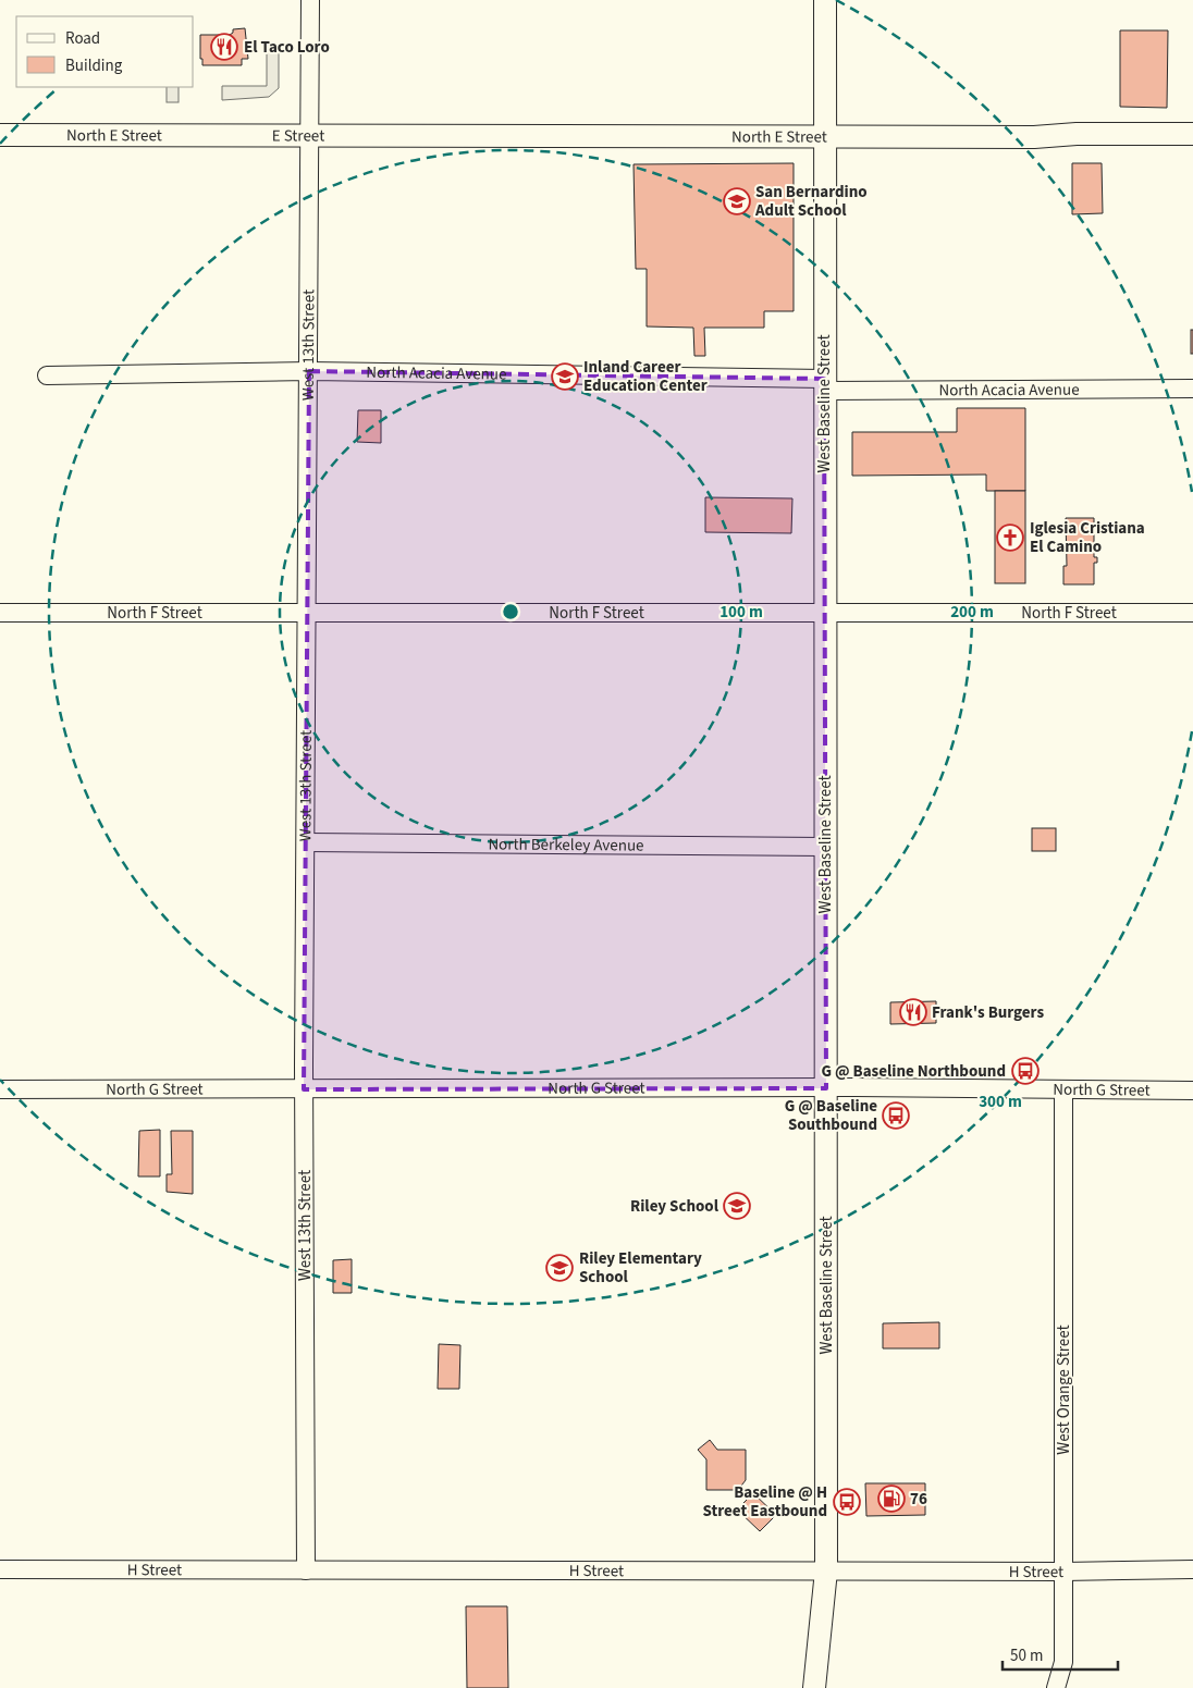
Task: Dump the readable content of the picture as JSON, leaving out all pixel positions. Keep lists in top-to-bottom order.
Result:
{
  "streets": {
    "main road": ["North E Street", "E Street", "West Baseline Street"],
    "street": [
      "West 13th Street",
      "North Acacia Avenue",
      "North F Street",
      "North Berkeley Avenue",
      "North G Street",
      "West Orange Street",
      "H Street"
    ]
  },
  "crossings": [
    ["North E Street", "E Street"],
    ["North E Street", "West Baseline Street"],
    ["E Street", "West 13th Street"],
    ["West 13th Street", "North Acacia Avenue"],
    ["West 13th Street", "North F Street"],
    ["West 13th Street", "North Berkeley Avenue"],
    ["West 13th Street", "North G Street"],
    ["West 13th Street", "H Street"],
    ["North Acacia Avenue", "West Baseline Street"],
    ["West Baseline Street", "North F Street"],
    ["West Baseline Street", "North Berkeley Avenue"],
    ["West Baseline Street", "North G Street"],
    ["West Baseline Street", "H Street"],
    ["North G Street", "West Orange Street"],
    ["West Orange Street", "H Street"]
  ],
  "places": {
    "restaurant": ["El Taco Loro", "Frank's Burgers"],
    "school or university": [
      "San Bernardino Adult School",
      "Inland Career Education Center",
      "Riley School",
      "Riley Elementary School"
    ],
    "church": ["Iglesia Cristiana El Camino"],
    "bus stop": ["G @ Baseline Northbound", "G @ Baseline Southbound", "Baseline @ H Street Eastbound"],
    "fuel station": ["76"]
  },
  "legend": ["Road", "Building"],
  "scale_bar": "50 m",
  "rings": ["100 m", "200 m", "300 m"]
}
